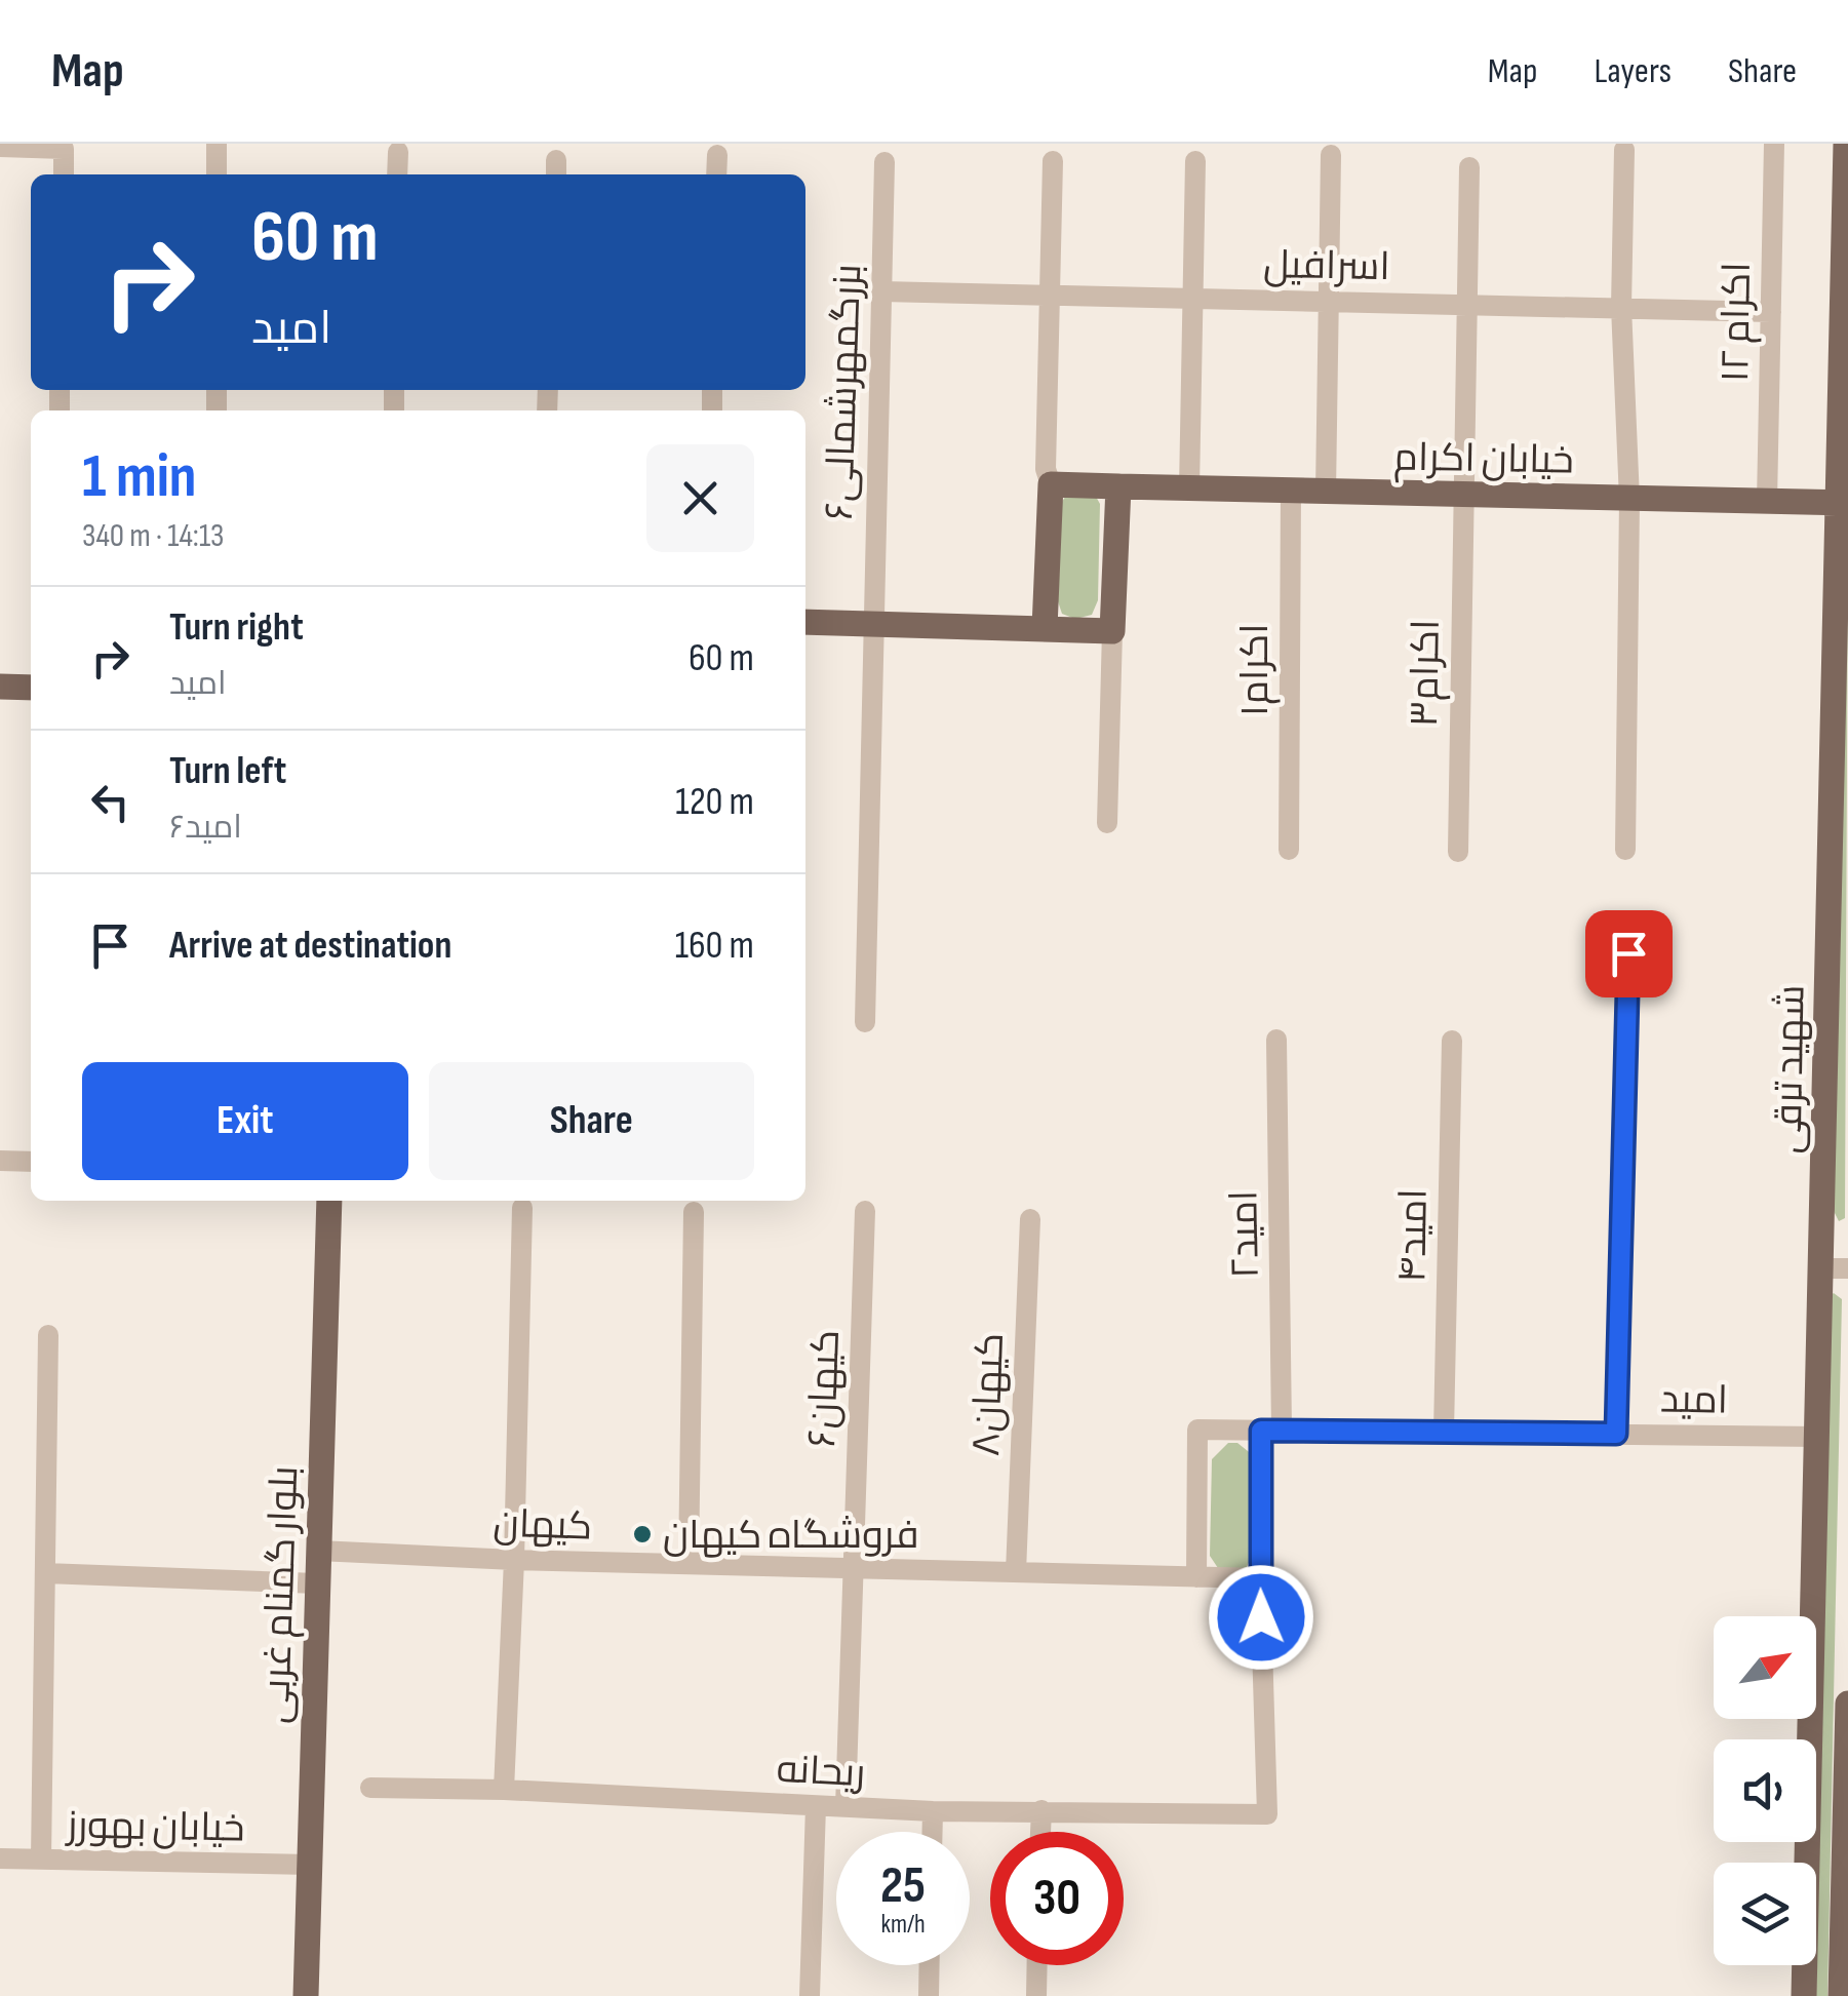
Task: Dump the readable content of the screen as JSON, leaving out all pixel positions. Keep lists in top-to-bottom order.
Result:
{
  "streets": {
    "main road": ["خیابان اکرام", "شهید ترقی", "بلوار گمنام غربی"],
    "street": [
      "اسرافیل",
      "اکرام ۱۲",
      "بزرگمهرشمالی۶",
      "اکرام۱",
      "اکرام۳",
      "امید۲",
      "امید۴",
      "کیهان۶",
      "کیهان۸",
      "امید",
      "کیهان",
      "ریحانه",
      "خیابان بهورز"
    ]
  },
  "crossings": [
    ["اسرافیل", "اکرام ۱۲"],
    ["اسرافیل", "بزرگمهرشمالی۶"],
    ["اسرافیل", "اکرام۳"],
    ["اکرام ۱۲", "خیابان اکرام"],
    ["خیابان اکرام", "اکرام۱"],
    ["خیابان اکرام", "اکرام۳"],
    ["خیابان اکرام", "شهید ترقی"],
    ["شهید ترقی", "امید"],
    ["امید۲", "امید"],
    ["امید۴", "امید"],
    ["کیهان۶", "کیهان"],
    ["کیهان۶", "ریحانه"],
    ["کیهان۸", "کیهان"],
    ["امید", "کیهان"],
    ["کیهان", "بلوار گمنام غربی"],
    ["بلوار گمنام غربی", "خیابان بهورز"]
  ],
  "places": ["فروشگاه کیهان"],
  "north": "top right",
  "page": {
    "header": "Map",
    "nav": ["Map", "Layers", "Share"],
    "turn": ["60 m", "امید"],
    "heading": ["1 min", "340 m · 14:13"],
    "list": [
      {
        "name": "Turn right",
        "note": "امید",
        "value": "60 m"
      },
      {
        "name": "Turn left",
        "note": "امید۶",
        "value": "120 m"
      },
      {
        "name": "Arrive at destination",
        "value": "160 m"
      }
    ],
    "buttons": ["Exit", "Share"],
    "speed": "25 km/h",
    "limit": "30"
  }
}
